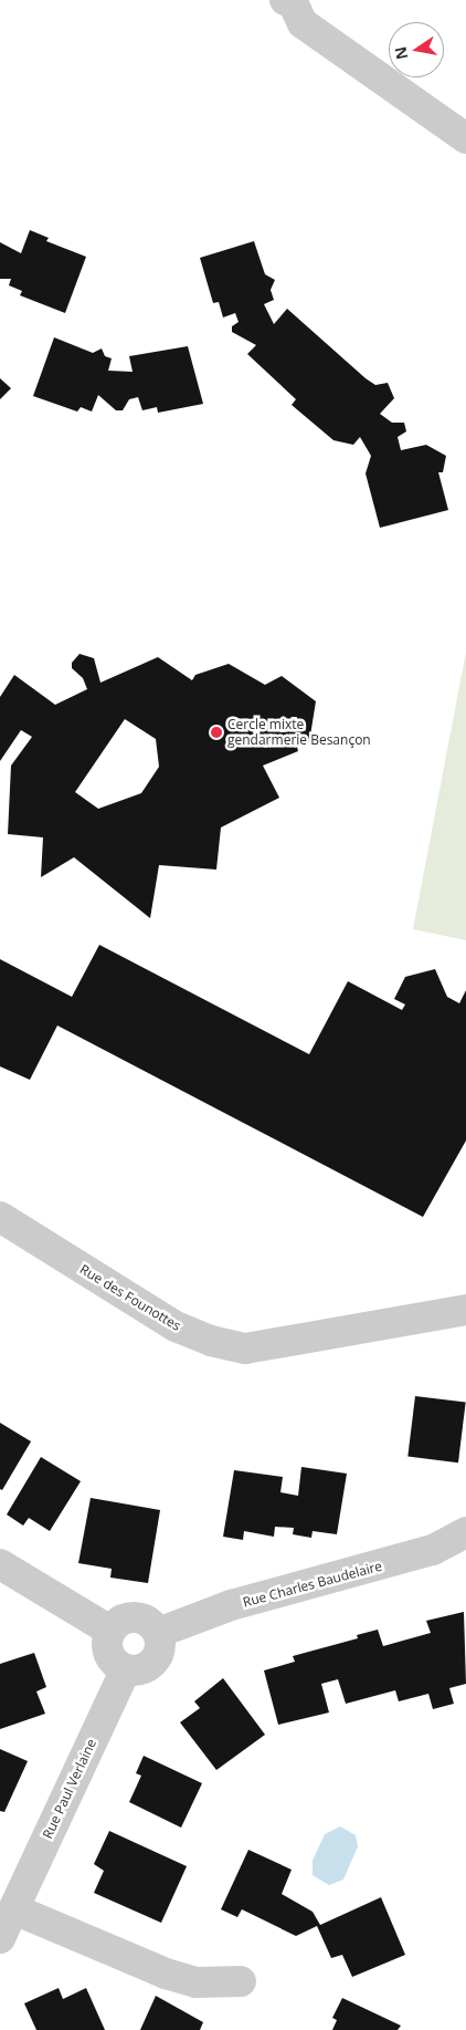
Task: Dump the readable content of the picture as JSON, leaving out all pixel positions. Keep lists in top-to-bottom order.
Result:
{
  "streets": {
    "street": ["Rue des Founottes", "Rue Charles Baudelaire", "Rue Paul Verlaine"]
  },
  "crossings": [
    ["Rue Charles Baudelaire", "Rue Paul Verlaine"]
  ],
  "places": ["Cercle mixte gendarmerie Besançon"],
  "north": "left"
}
